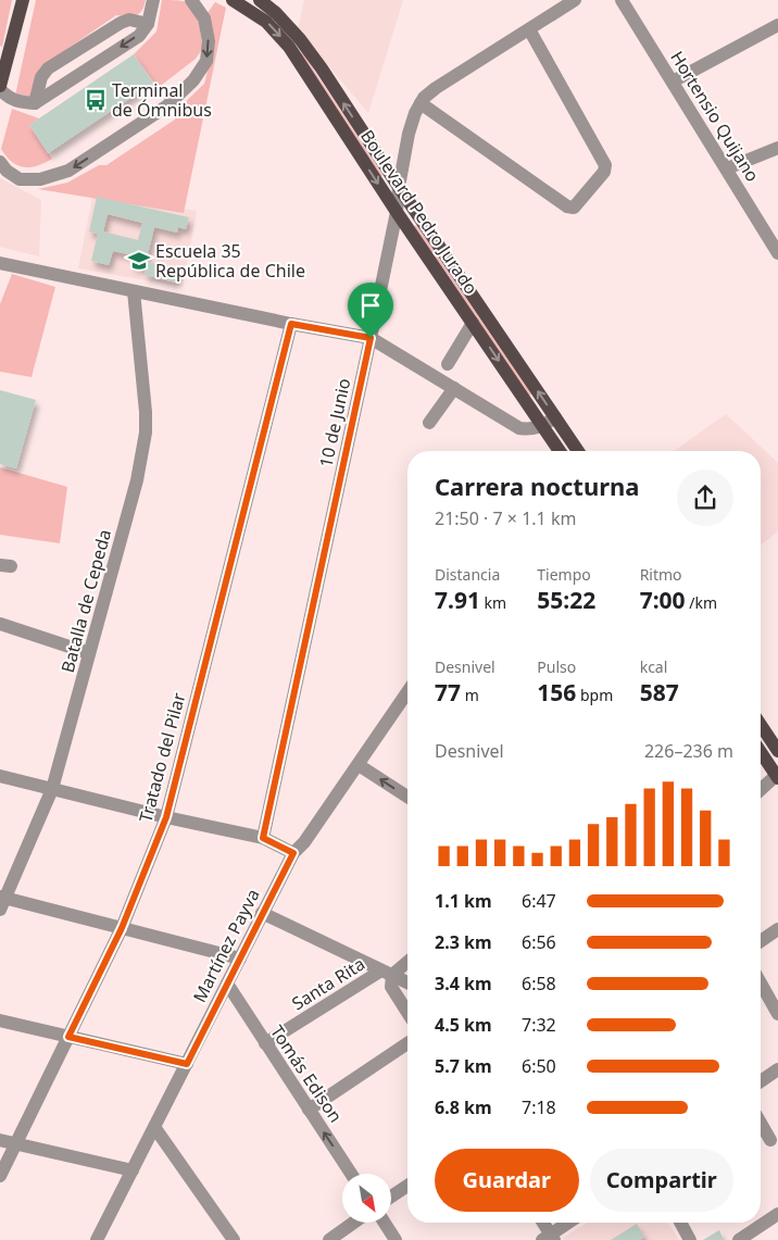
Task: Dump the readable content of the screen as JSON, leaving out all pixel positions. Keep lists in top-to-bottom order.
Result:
{
  "streets": {
    "main road": ["Boulevard Pedro Jurado"],
    "street": [
      "Hortensio Quijano",
      "10 de Junio",
      "Batalla de Cepeda",
      "Tratado del Pilar",
      "Martínez Payva",
      "Santa Rita",
      "Tomás Edison"
    ]
  },
  "crossings": [
    ["Boulevard Pedro Jurado", "10 de Junio"],
    ["Martínez Payva", "Tomás Edison"],
    ["Santa Rita", "Tomás Edison"]
  ],
  "places": {
    "bus stop": ["Terminal de Ómnibus"],
    "school or university": ["Escuela 35 República de Chile"]
  },
  "north": "bottom right",
  "page": {
    "heading": ["Carrera nocturna", "21:50 · 7 × 1.1 km"],
    "stats": [
      ["Distancia", "7.91 km"],
      ["Tiempo", "55:22"],
      ["Ritmo", "7:00 /km"],
      ["Desnivel", "77 m"],
      ["Pulso", "156 bpm"],
      ["kcal", "587"]
    ],
    "chart": ["Desnivel", "226–236 m"],
    "list": [
      {
        "name": "1.1 km",
        "note": "6:47"
      },
      {
        "name": "2.3 km",
        "note": "6:56"
      },
      {
        "name": "3.4 km",
        "note": "6:58"
      },
      {
        "name": "4.5 km",
        "note": "7:32"
      },
      {
        "name": "5.7 km",
        "note": "6:50"
      },
      {
        "name": "6.8 km",
        "note": "7:18"
      }
    ],
    "buttons": ["Guardar", "Compartir"]
  }
}
